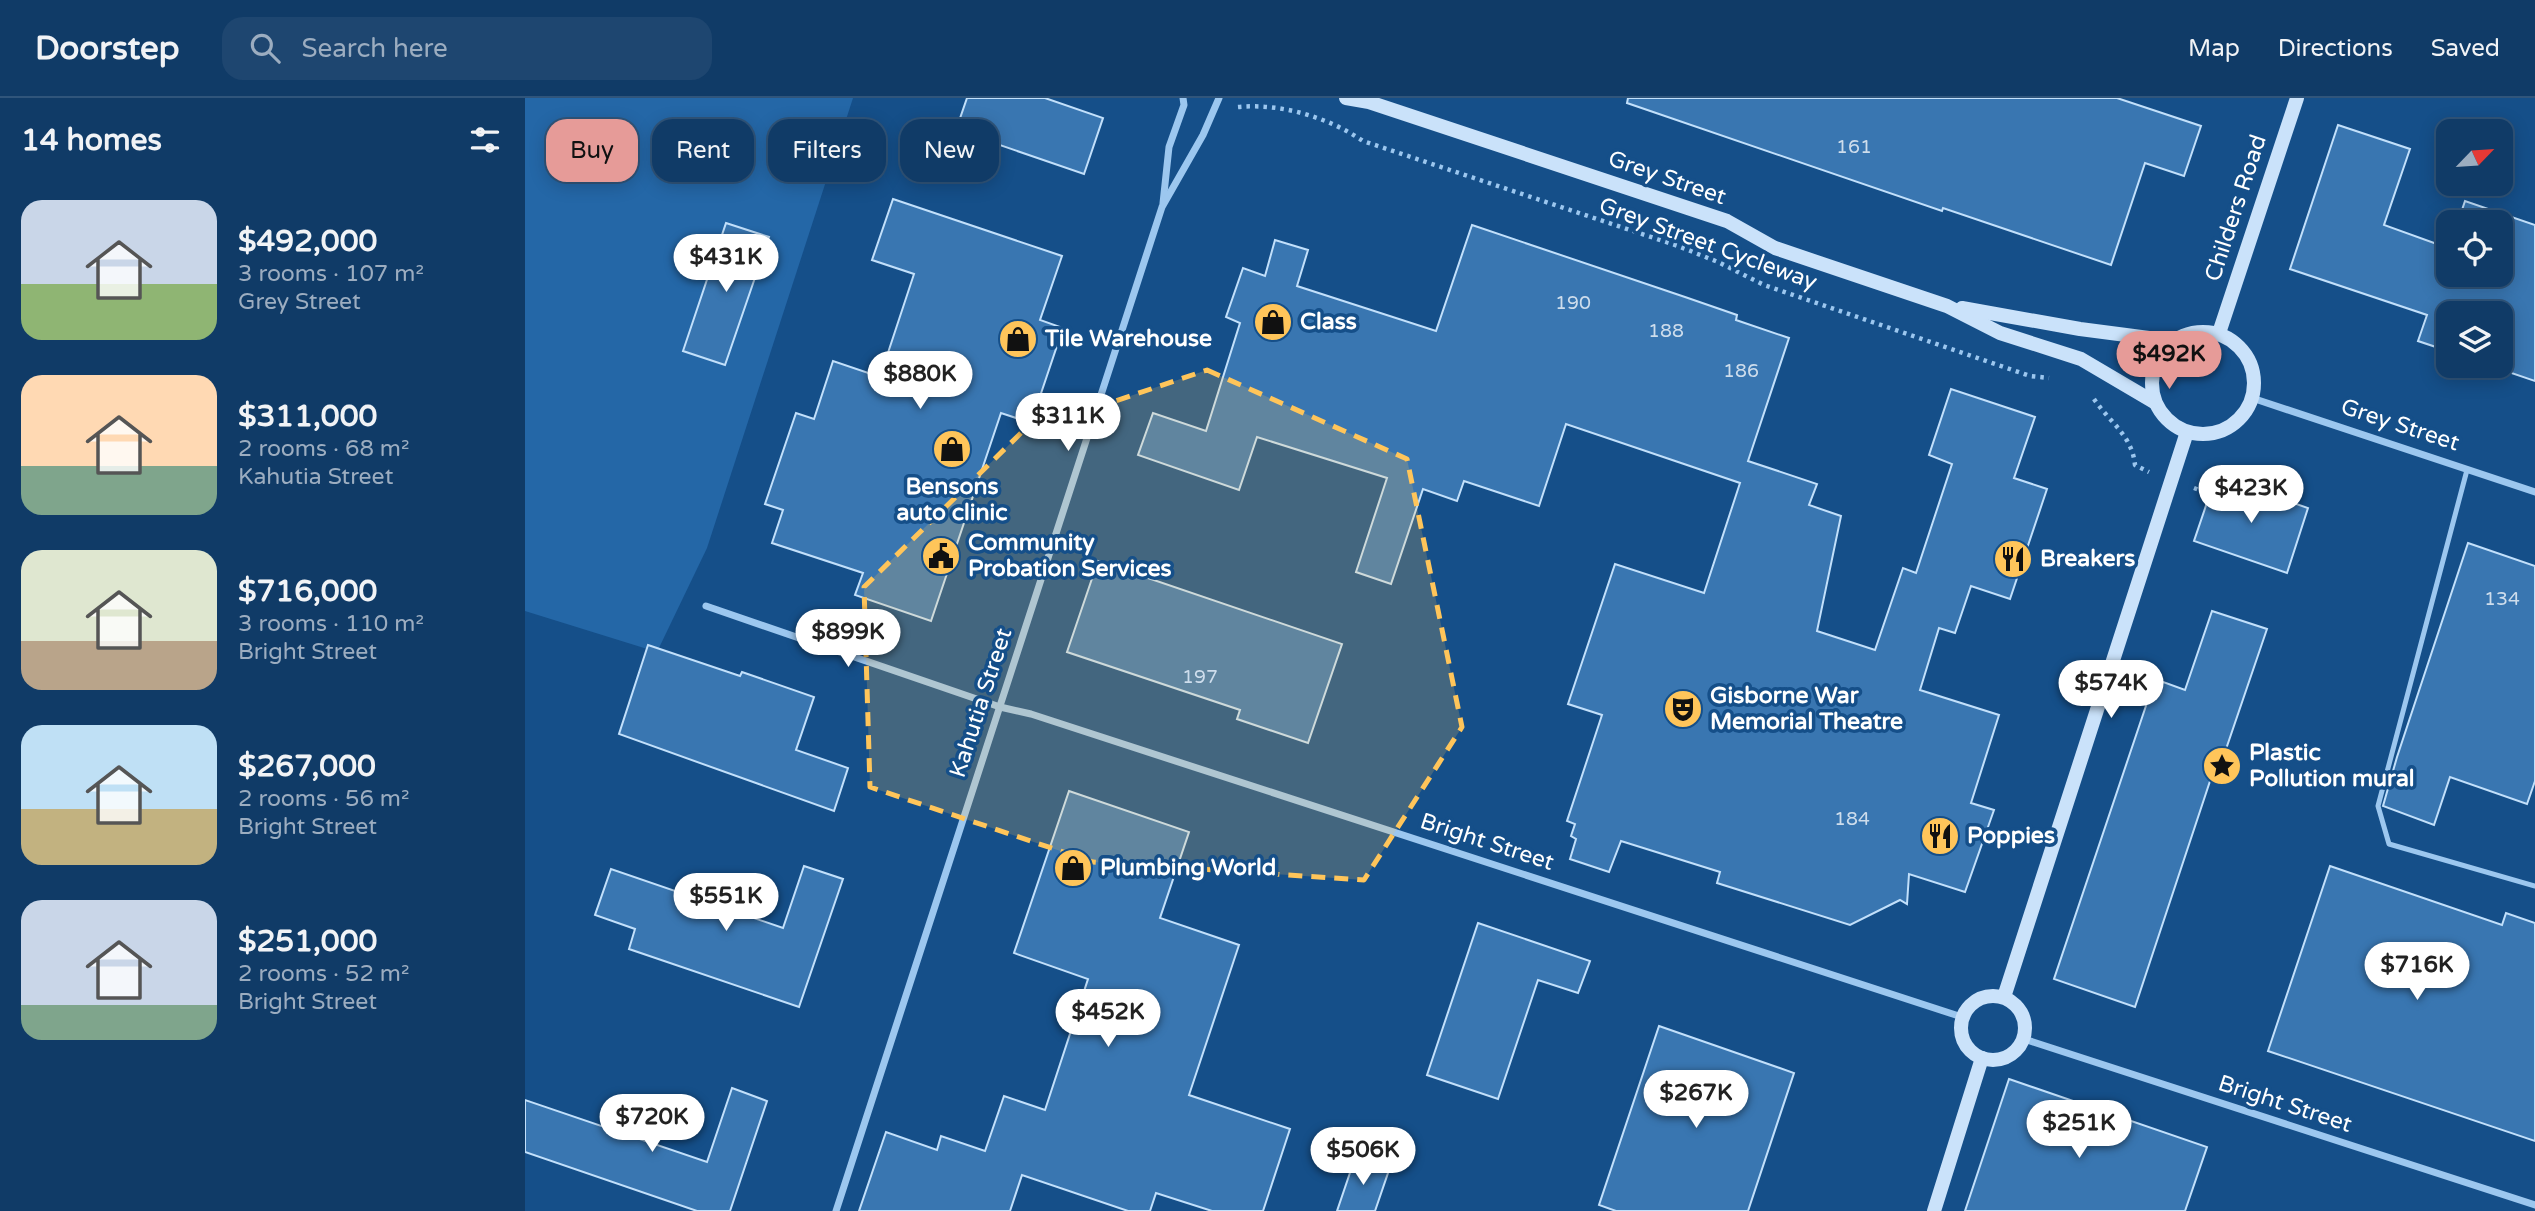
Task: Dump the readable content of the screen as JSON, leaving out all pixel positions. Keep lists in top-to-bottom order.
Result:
{
  "streets": {
    "street": [
      "Grey Street",
      "Childers Road",
      "Kahutia Street",
      "Bright Street"
    ],
    "path": ["Grey Street Cycleway"]
  },
  "crossings": [
    ["Grey Street", "Childers Road"],
    ["Kahutia Street", "Bright Street"]
  ],
  "places": {
    "shop": [
      "Class",
      "Tile Warehouse",
      "Bensons auto clinic",
      "Plumbing World"
    ],
    "public building": ["Community Probation Services"],
    "restaurant": ["Breakers", "Poppies"],
    "theatre": ["Gisborne War Memorial Theatre"],
    "place": ["Plastic Pollution mural"]
  },
  "house_numbers": [
    "161",
    "190",
    "188",
    "186",
    "134",
    "197",
    "184"
  ],
  "north": "top right",
  "page": {
    "header": "Doorstep",
    "search": "Search here",
    "nav": ["Map", "Directions", "Saved"],
    "heading": "14 homes",
    "chip": [
      "Buy",
      "Rent",
      "Filters",
      "New"
    ],
    "list": [
      {
        "name": "$492,000",
        "note": "3 rooms · 107 m² · Grey Street"
      },
      {
        "name": "$311,000",
        "note": "2 rooms · 68 m² · Kahutia Street"
      },
      {
        "name": "$716,000",
        "note": "3 rooms · 110 m² · Bright Street"
      },
      {
        "name": "$267,000",
        "note": "2 rooms · 56 m² · Bright Street"
      },
      {
        "name": "$251,000",
        "note": "2 rooms · 52 m² · Bright Street"
      }
    ],
    "price": [
      "$431K",
      "$492K",
      "$880K",
      "$311K",
      "$423K",
      "$899K",
      "$574K",
      "$551K",
      "$716K",
      "$452K",
      "$267K",
      "$720K",
      "$251K",
      "$506K"
    ]
  }
}
